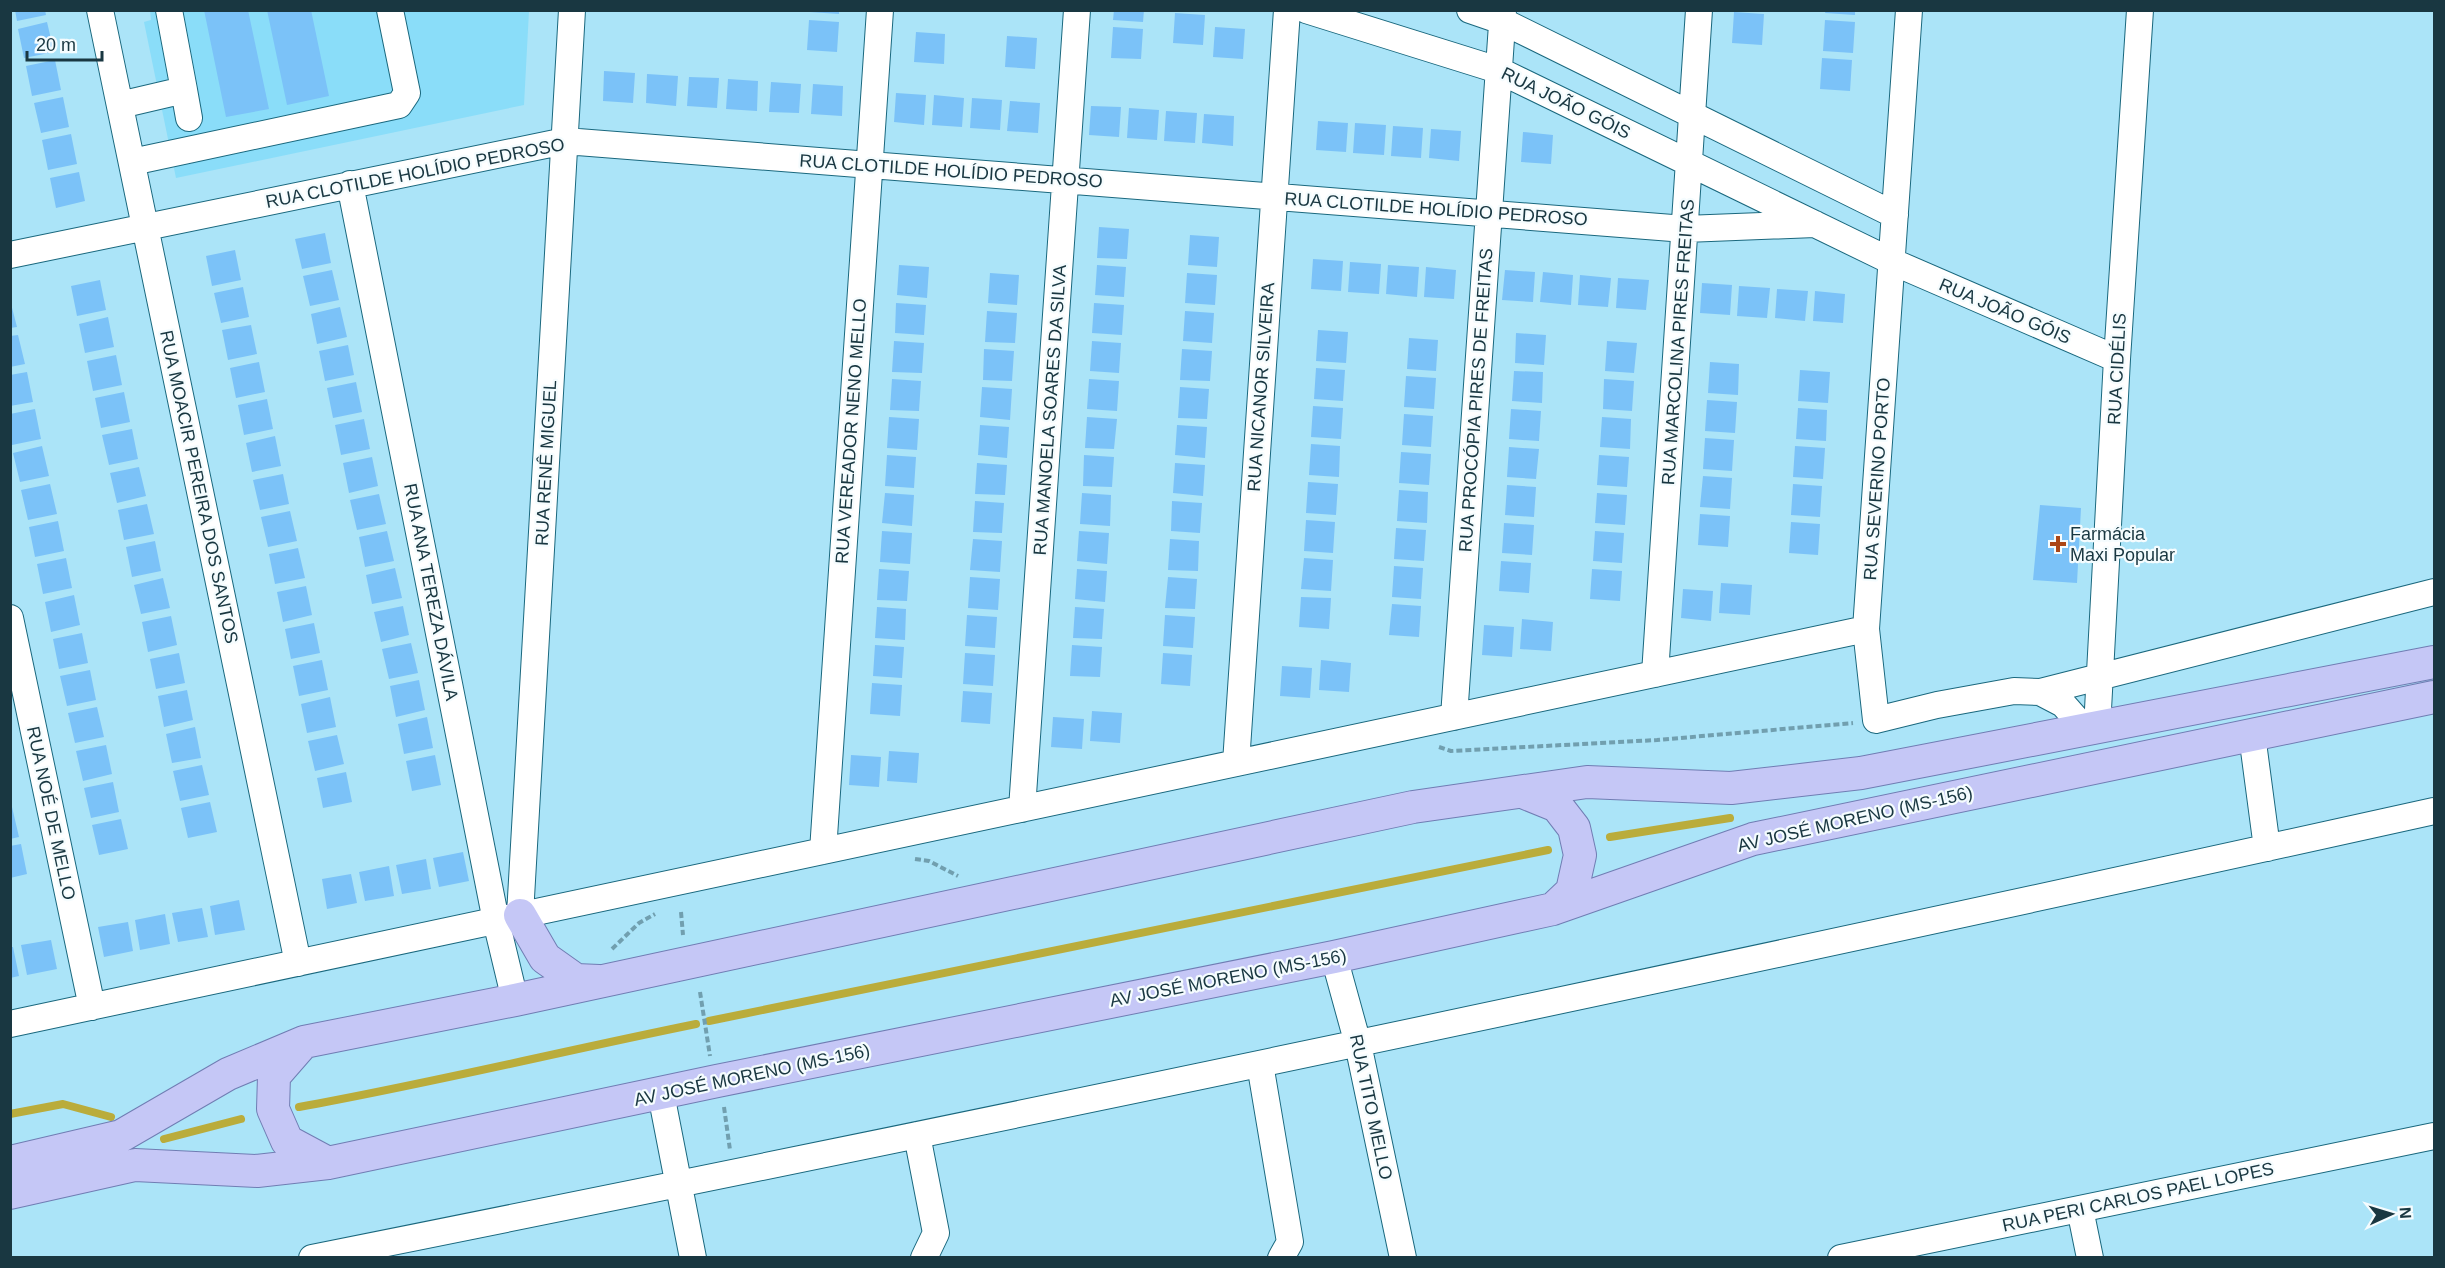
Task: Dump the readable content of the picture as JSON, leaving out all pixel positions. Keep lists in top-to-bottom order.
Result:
{
  "streets": {
    "main road": ["AV JOSÉ MORENO (MS-156)"],
    "street": [
      "RUA JOÃO GÓIS",
      "RUA CLOTILDE HOLÍDIO PEDROSO",
      "RUA MARCOLINA PIRES FREITAS",
      "RUA CIDÉLIS",
      "RUA NICANOR SILVEIRA",
      "RUA PROCÓPIA PIRES DE FREITAS",
      "RUA MANOELA SOARES DA SILVA",
      "RUA VEREADOR NENO MELLO",
      "RUA RENÊ MIGUEL",
      "RUA SEVERINO PORTO",
      "RUA MOACIR PEREIRA DOS SANTOS",
      "RUA ANA TEREZA DÁVILA",
      "RUA NOÉ DE MELLO",
      "RUA TITO MELLO",
      "RUA PERI CARLOS PAEL LOPES"
    ]
  },
  "crossings": [
    ["RUA JOÃO GÓIS", "RUA CLOTILDE HOLÍDIO PEDROSO"],
    ["RUA JOÃO GÓIS", "RUA MARCOLINA PIRES FREITAS"],
    ["RUA JOÃO GÓIS", "RUA CIDÉLIS"],
    ["RUA JOÃO GÓIS", "RUA PROCÓPIA PIRES DE FREITAS"],
    ["RUA JOÃO GÓIS", "RUA SEVERINO PORTO"],
    ["RUA CLOTILDE HOLÍDIO PEDROSO", "RUA MARCOLINA PIRES FREITAS"],
    ["RUA CLOTILDE HOLÍDIO PEDROSO", "RUA NICANOR SILVEIRA"],
    ["RUA CLOTILDE HOLÍDIO PEDROSO", "RUA PROCÓPIA PIRES DE FREITAS"],
    ["RUA CLOTILDE HOLÍDIO PEDROSO", "RUA MANOELA SOARES DA SILVA"],
    ["RUA CLOTILDE HOLÍDIO PEDROSO", "RUA VEREADOR NENO MELLO"],
    ["RUA CLOTILDE HOLÍDIO PEDROSO", "RUA RENÊ MIGUEL"],
    ["RUA CLOTILDE HOLÍDIO PEDROSO", "RUA SEVERINO PORTO"],
    ["RUA CLOTILDE HOLÍDIO PEDROSO", "RUA MOACIR PEREIRA DOS SANTOS"],
    ["RUA CLOTILDE HOLÍDIO PEDROSO", "RUA ANA TEREZA DÁVILA"],
    ["RUA RENÊ MIGUEL", "RUA ANA TEREZA DÁVILA"],
    ["AV JOSÉ MORENO (MS-156)", "RUA TITO MELLO"]
  ],
  "places": {
    "health": ["Farmácia Maxi Popular"]
  },
  "scale_bar": "20 m",
  "north": "right"
}
